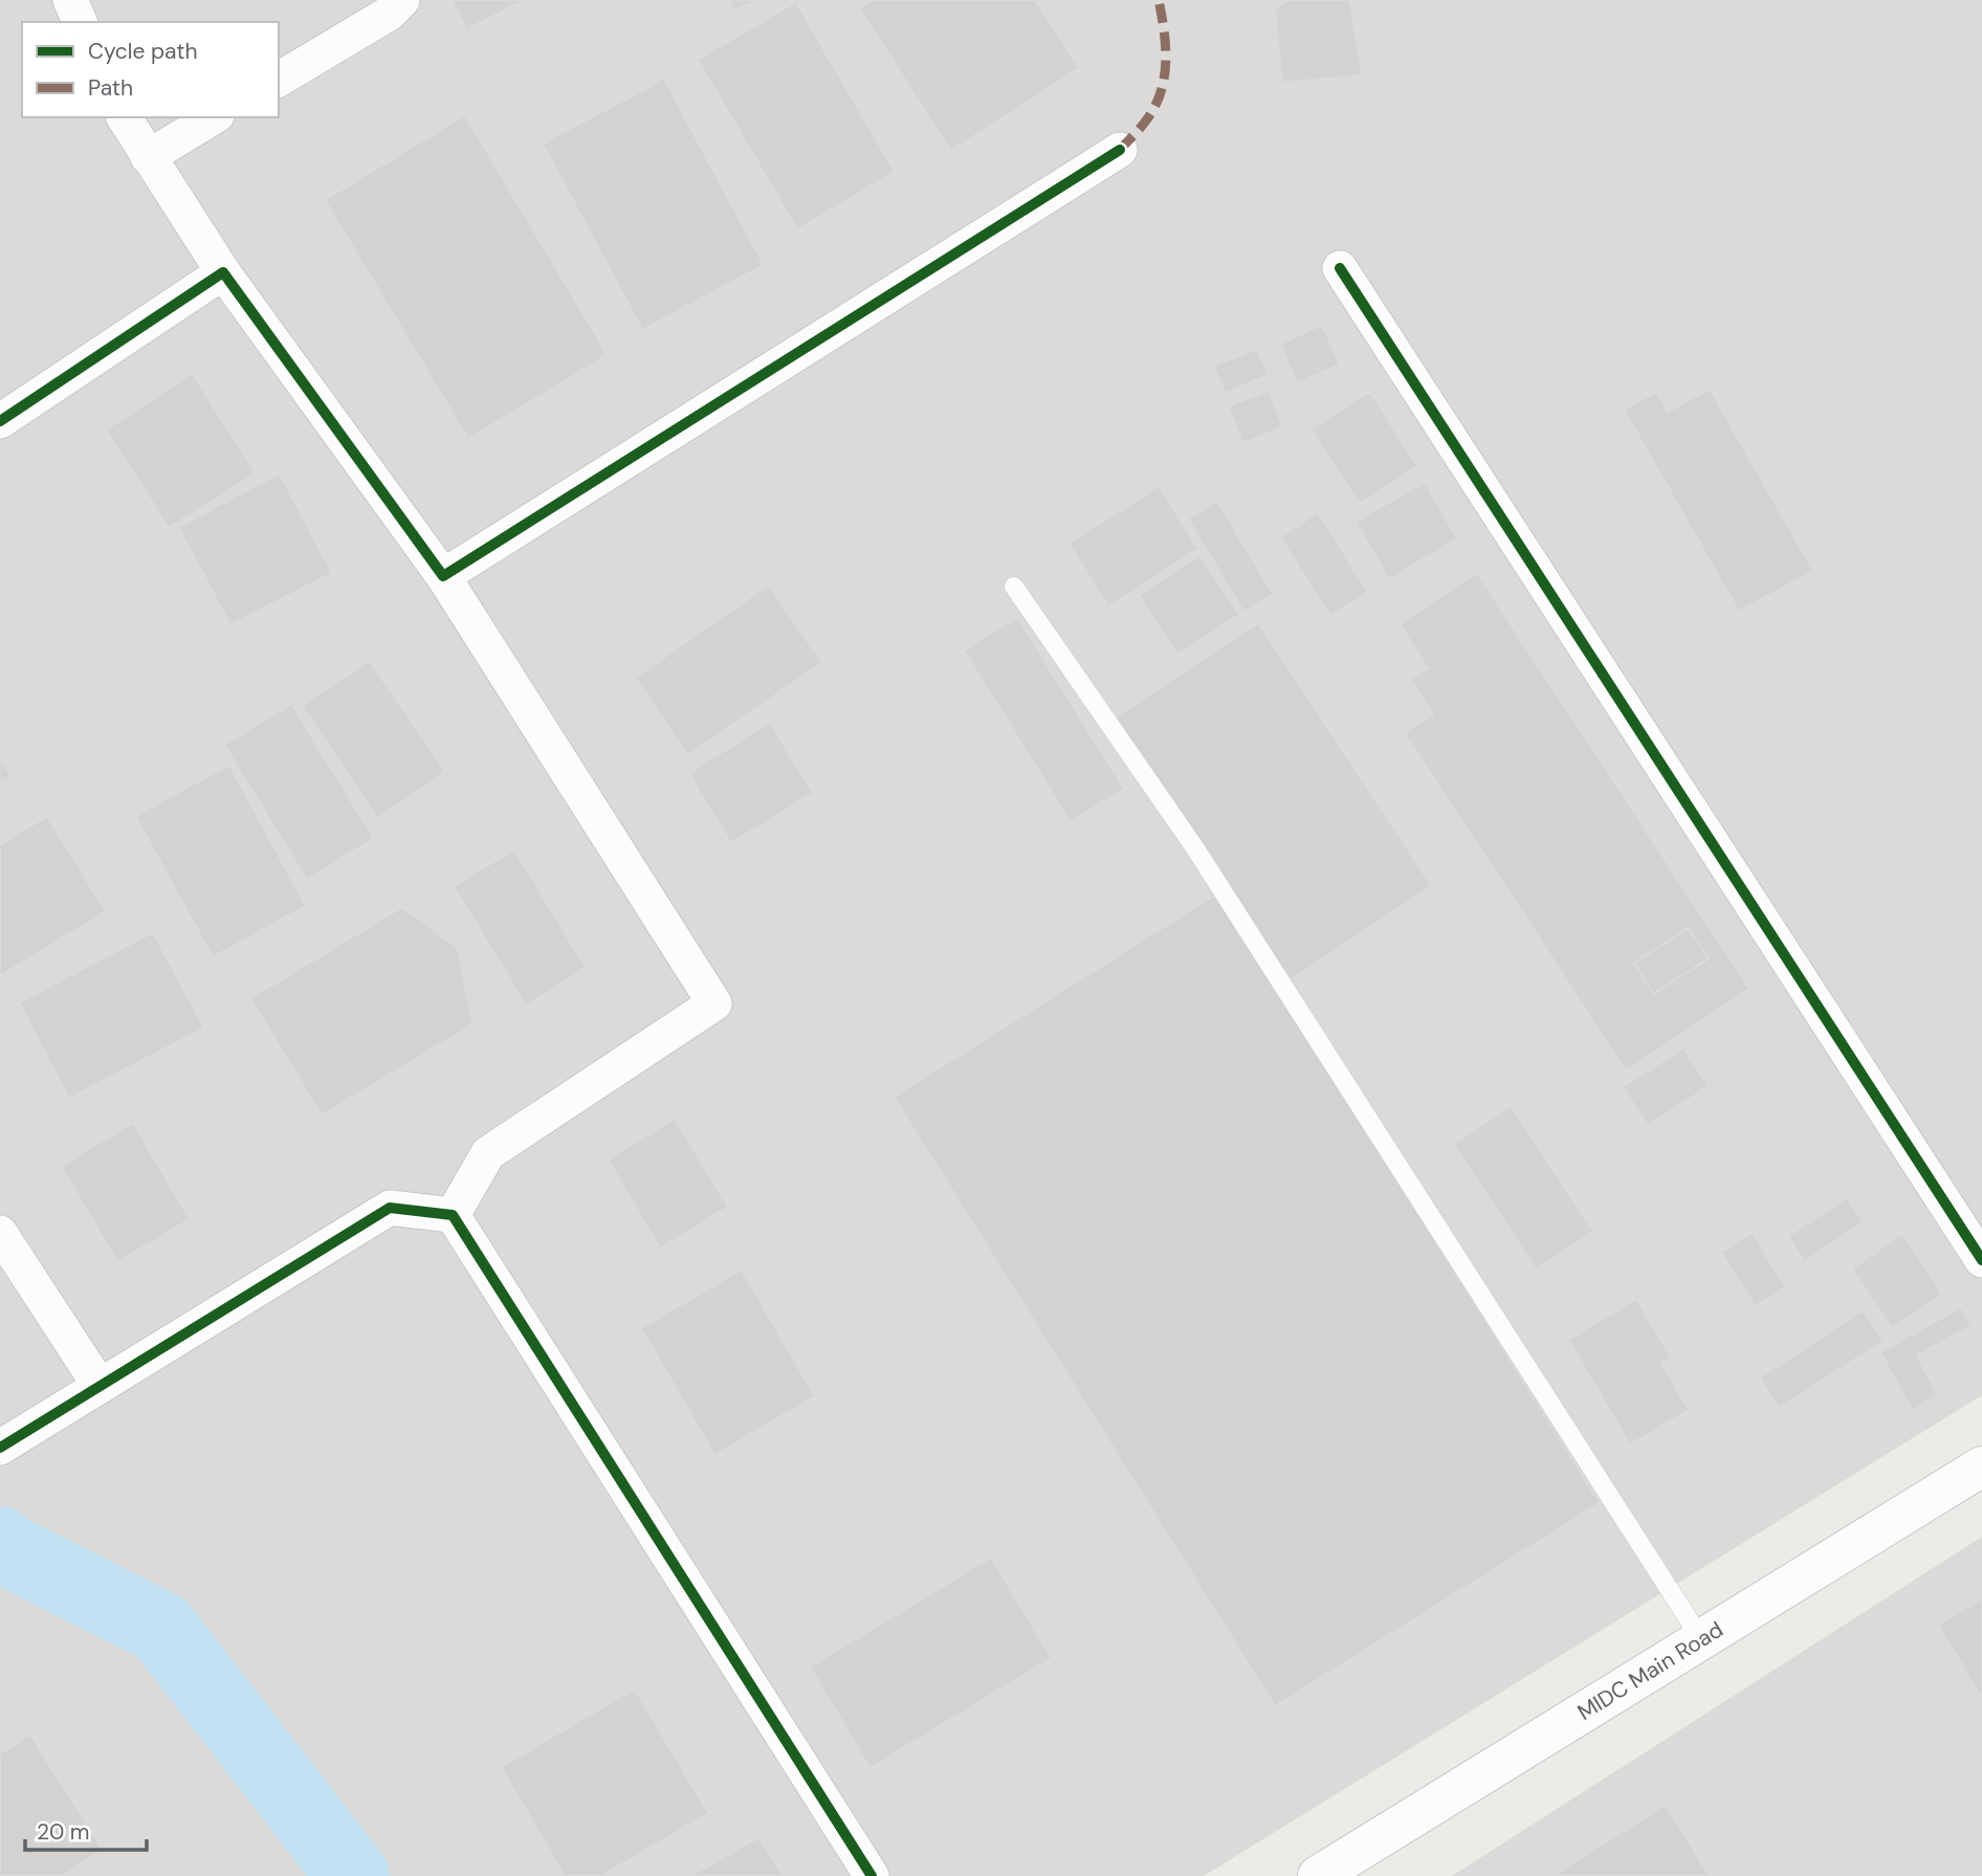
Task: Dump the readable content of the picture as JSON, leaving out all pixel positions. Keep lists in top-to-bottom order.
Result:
{
  "streets": {
    "street": ["MIDC Main Road"]
  },
  "legend": ["Cycle path", "Path"],
  "scale_bar": "20 m"
}
